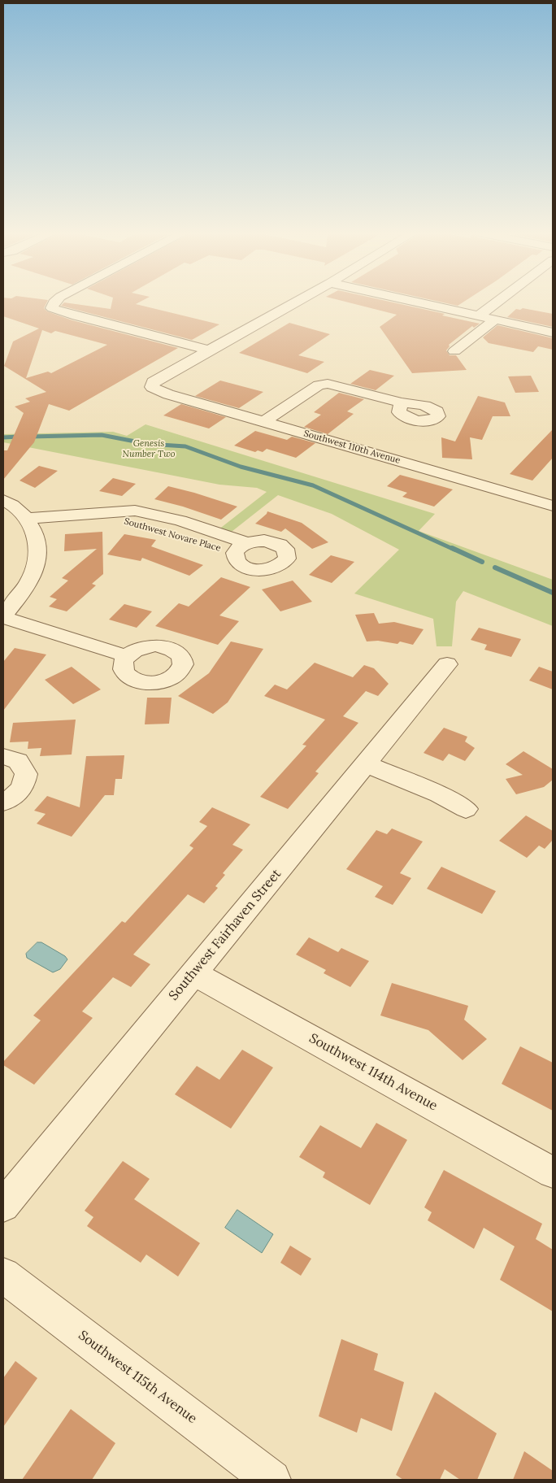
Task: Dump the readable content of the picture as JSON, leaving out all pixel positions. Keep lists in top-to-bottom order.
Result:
{
  "streets": {
    "street": [
      "Southwest 110th Avenue",
      "Southwest Novare Place",
      "Southwest Fairhaven Street",
      "Southwest 114th Avenue",
      "Southwest 115th Avenue"
    ]
  },
  "crossings": [
    ["Southwest Fairhaven Street", "Southwest 114th Avenue"]
  ],
  "parks": ["Genesis Number Two"]
}
